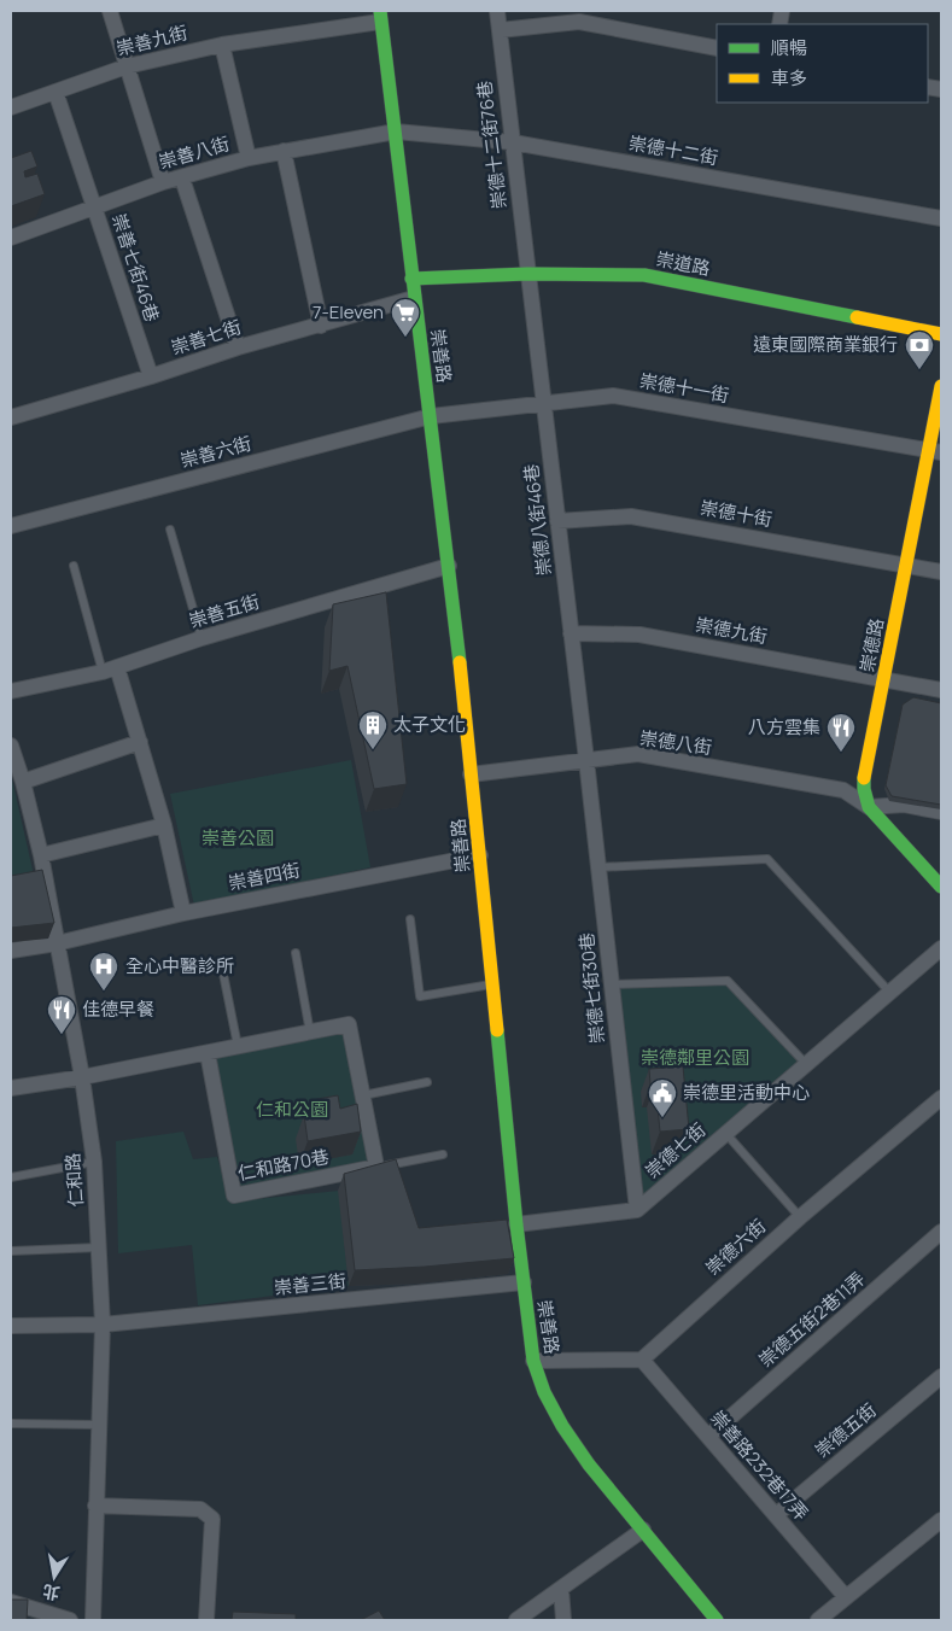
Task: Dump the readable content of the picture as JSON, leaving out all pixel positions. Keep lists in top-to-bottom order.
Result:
{
  "streets": {
    "street": [
      "崇善九街",
      "崇德十二街76巷",
      "崇德十二街",
      "崇善八街",
      "崇道路",
      "崇善七街46巷",
      "崇善七街",
      "崇善路",
      "崇德十一街",
      "崇善六街",
      "崇德十街",
      "崇德八街46巷",
      "崇善五街",
      "崇德九街",
      "崇德路",
      "崇德八街",
      "崇善四街",
      "崇德七街30巷",
      "崇德七街",
      "仁和路70巷",
      "仁和路",
      "崇德六街",
      "崇善三街",
      "崇德五街2巷11弄",
      "崇德五街",
      "崇善路232巷17弄"
    ]
  },
  "crossings": [
    ["崇善九街", "崇善七街46巷"],
    ["崇善九街", "崇善路"],
    ["崇德十二街76巷", "崇德十二街"],
    ["崇德十二街76巷", "崇道路"],
    ["崇德十二街76巷", "崇德八街46巷"],
    ["崇德十二街", "崇善八街"],
    ["崇德十二街", "崇善路"],
    ["崇善八街", "崇善七街46巷"],
    ["崇善八街", "崇善路"],
    ["崇道路", "崇善路"],
    ["崇道路", "崇德八街46巷"],
    ["崇善七街46巷", "崇善七街"],
    ["崇善七街", "崇善路"],
    ["崇善路", "崇德十一街"],
    ["崇善路", "崇善六街"],
    ["崇善路", "崇善五街"],
    ["崇善路", "崇德八街"],
    ["崇善路", "崇善四街"],
    ["崇善路", "崇善三街"],
    ["崇德十一街", "崇善六街"],
    ["崇德十一街", "崇德八街46巷"],
    ["崇德十一街", "崇德路"],
    ["崇德十街", "崇德八街46巷"],
    ["崇德十街", "崇德路"],
    ["崇德八街46巷", "崇德九街"],
    ["崇德八街46巷", "崇德八街"],
    ["崇德八街46巷", "崇德七街30巷"],
    ["崇德九街", "崇德路"],
    ["崇德路", "崇德八街"],
    ["崇德八街", "崇德七街30巷"],
    ["崇善四街", "仁和路"],
    ["崇德七街30巷", "崇德七街"],
    ["仁和路", "崇善三街"],
    ["崇德六街", "崇善路232巷17弄"],
    ["崇德五街2巷11弄", "崇善路232巷17弄"],
    ["崇德五街", "崇善路232巷17弄"]
  ],
  "parks": ["崇善公園", "崇德鄰里公園", "仁和公園"],
  "places": {
    "supermarket": ["7-Eleven"],
    "bank": ["遠東國際商業銀行"],
    "building": ["太子文化"],
    "restaurant": ["八方雲集", "佳德早餐"],
    "hospital": ["全心中醫診所"],
    "public building": ["崇德里活動中心"]
  },
  "legend": ["順暢", "車多"],
  "north": "bottom"
}
